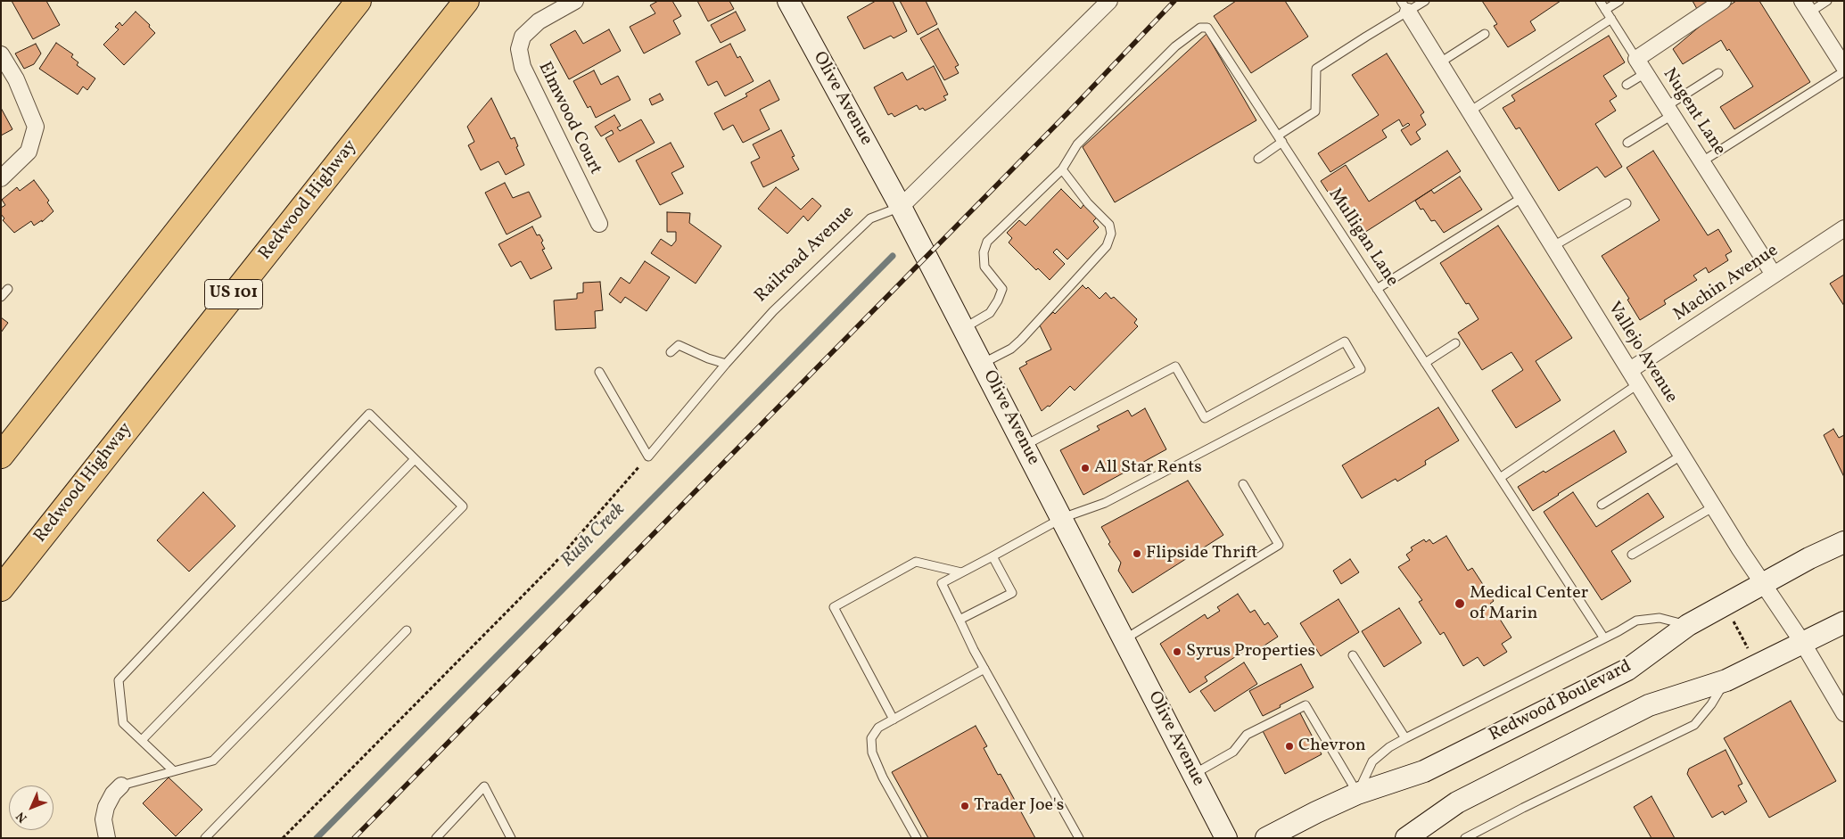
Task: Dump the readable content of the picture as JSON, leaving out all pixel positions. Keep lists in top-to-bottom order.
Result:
{
  "streets": {
    "highway": ["Redwood Highway", "US 101"],
    "main road": ["Olive Avenue", "Redwood Boulevard"],
    "street": [
      "Nugent Lane",
      "Elmwood Court",
      "Railroad Avenue",
      "Machin Avenue",
      "Vallejo Avenue"
    ],
    "lane": ["Mulligan Lane"]
  },
  "crossings": [
    ["Olive Avenue", "Railroad Avenue"],
    ["Nugent Lane", "Machin Avenue"],
    ["Machin Avenue", "Vallejo Avenue"],
    ["Vallejo Avenue", "Redwood Boulevard"]
  ],
  "water": ["Rush Creek"],
  "places": [
    "All Star Rents",
    "Flipside Thrift",
    "Medical Center of Marin",
    "Syrus Properties",
    "Chevron",
    "Trader Joe's"
  ],
  "north": "bottom left"
}
